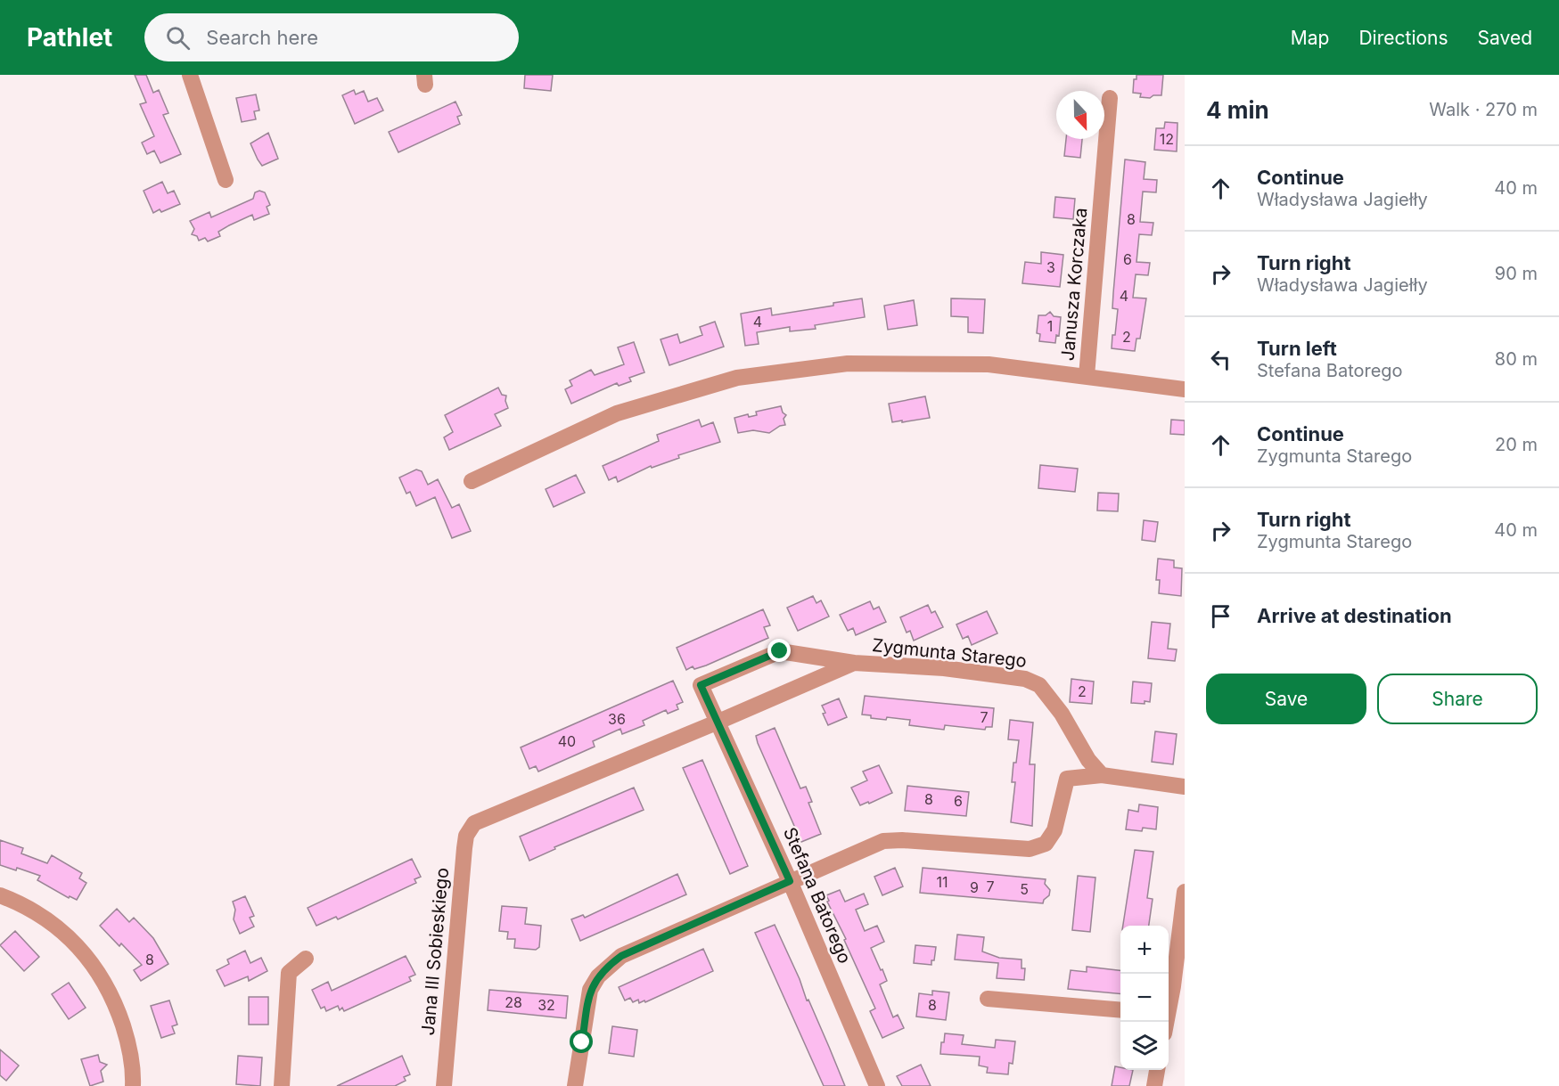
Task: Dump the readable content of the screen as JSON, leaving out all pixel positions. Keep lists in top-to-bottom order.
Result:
{
  "streets": {
    "street": [
      "Janusza Korczaka",
      "Zygmunta Starego",
      "Stefana Batorego",
      "Jana III Sobieskiego"
    ]
  },
  "crossings": [
    ["Zygmunta Starego", "Stefana Batorego"],
    ["Zygmunta Starego", "Jana III Sobieskiego"]
  ],
  "house_numbers": [
    "12",
    "8",
    "6",
    "3",
    "4",
    "4",
    "1",
    "2",
    "2",
    "7",
    "36",
    "40",
    "8",
    "6",
    "11",
    "7",
    "9",
    "5",
    "8",
    "28",
    "32",
    "8"
  ],
  "north": "bottom",
  "page": {
    "header": "Pathlet",
    "search": "Search here",
    "nav": ["Map", "Directions", "Saved"],
    "heading": ["4 min", "Walk · 270 m"],
    "list": [
      ["Continue", "Władysława Jagiełły", "40 m"],
      ["Turn right", "Władysława Jagiełły", "90 m"],
      ["Turn left", "Stefana Batorego", "80 m"],
      ["Continue", "Zygmunta Starego", "20 m"],
      ["Turn right", "Zygmunta Starego", "40 m"],
      "Arrive at destination"
    ],
    "buttons": ["Save", "Share"],
    "map_buttons": ["+", "−"]
  }
}
